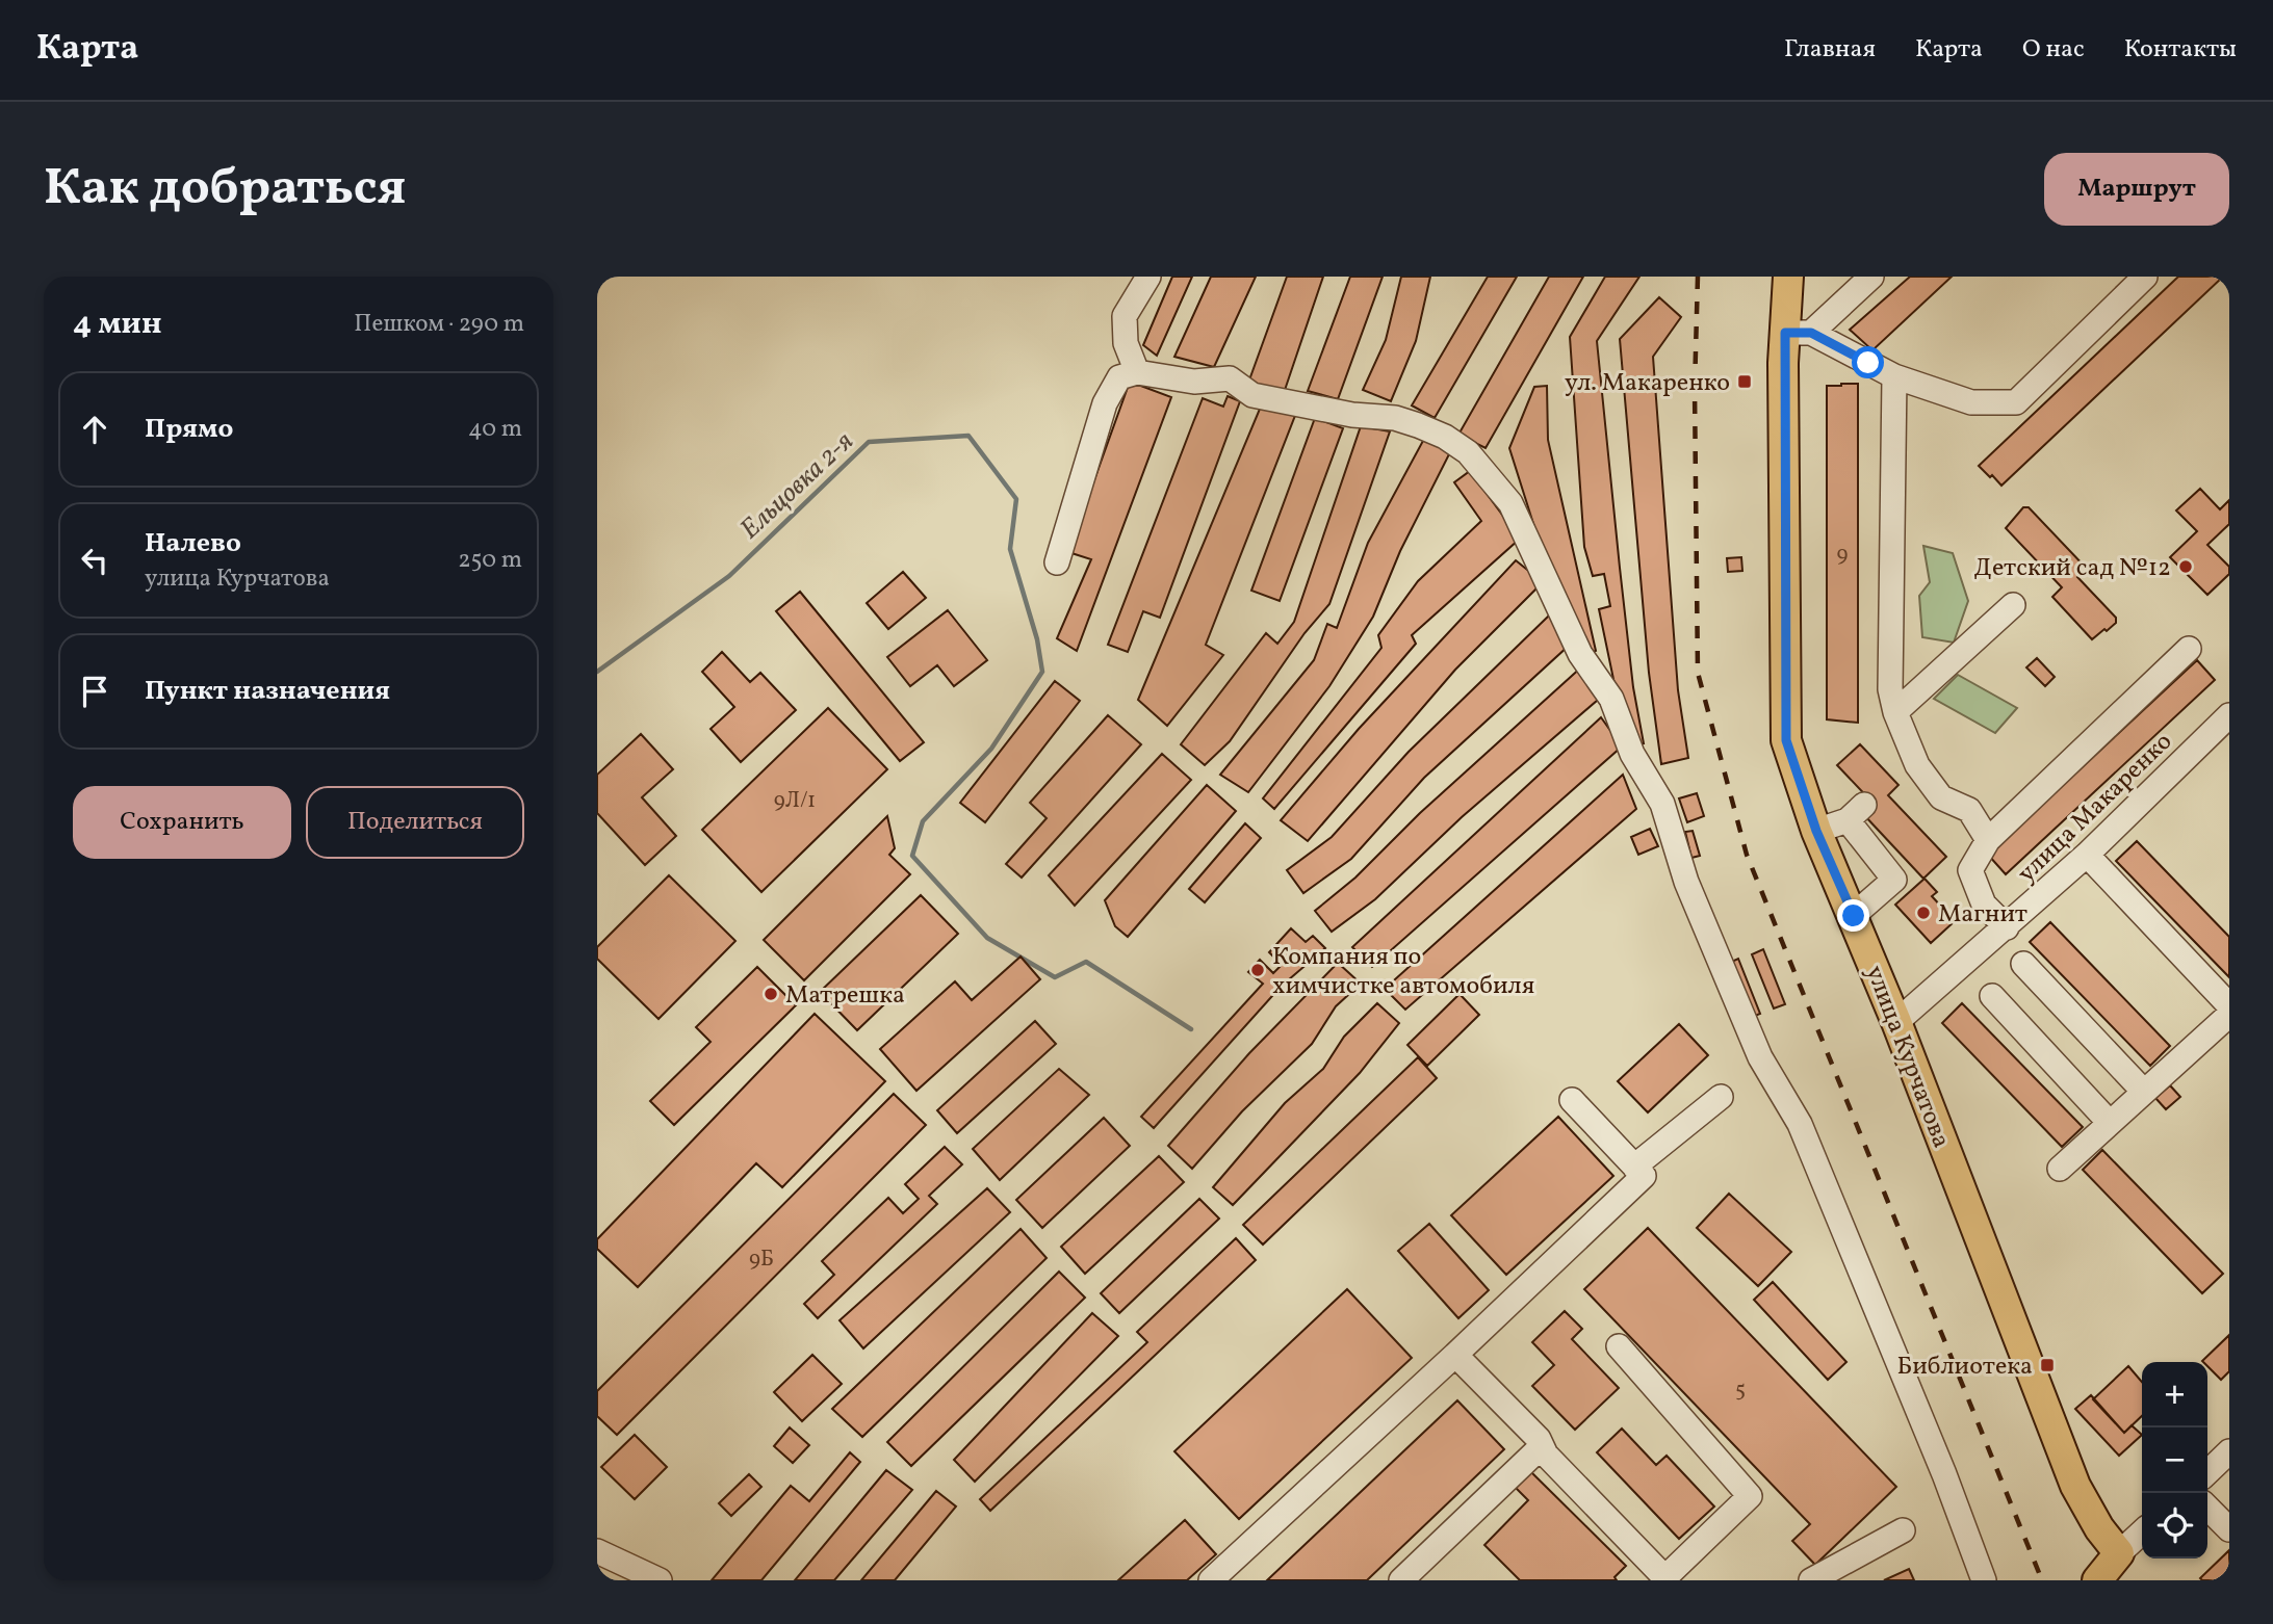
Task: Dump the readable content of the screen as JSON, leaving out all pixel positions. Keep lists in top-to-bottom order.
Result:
{
  "streets": {
    "main road": ["улица Курчатова"],
    "street": ["улица Макаренко"]
  },
  "crossings": [
    ["улица Макаренко", "улица Курчатова"]
  ],
  "water": ["Ельцовка 2-я"],
  "places": {
    "transit": ["ул. Макаренко", "Библиотека"],
    "other": [
      "Детский сад №12",
      "Магнит",
      "Компания по химчистке автомобиля",
      "Матрешка"
    ]
  },
  "house_numbers": [
    "9",
    "9Л/1",
    "9Б",
    "5"
  ],
  "page": {
    "header": "Карта",
    "nav": [
      "Главная",
      "Карта",
      "О нас",
      "Контакты"
    ],
    "buttons": [
      "Маршрут",
      ["Сохранить", "Поделиться"]
    ],
    "title": "Как добраться",
    "heading": ["4 мин", "Пешком · 290 m"],
    "list": [
      ["Прямо", "40 m"],
      ["Налево", "улица Курчатова", "250 m"],
      "Пункт назначения"
    ],
    "map_buttons": ["+", "−"]
  }
}
